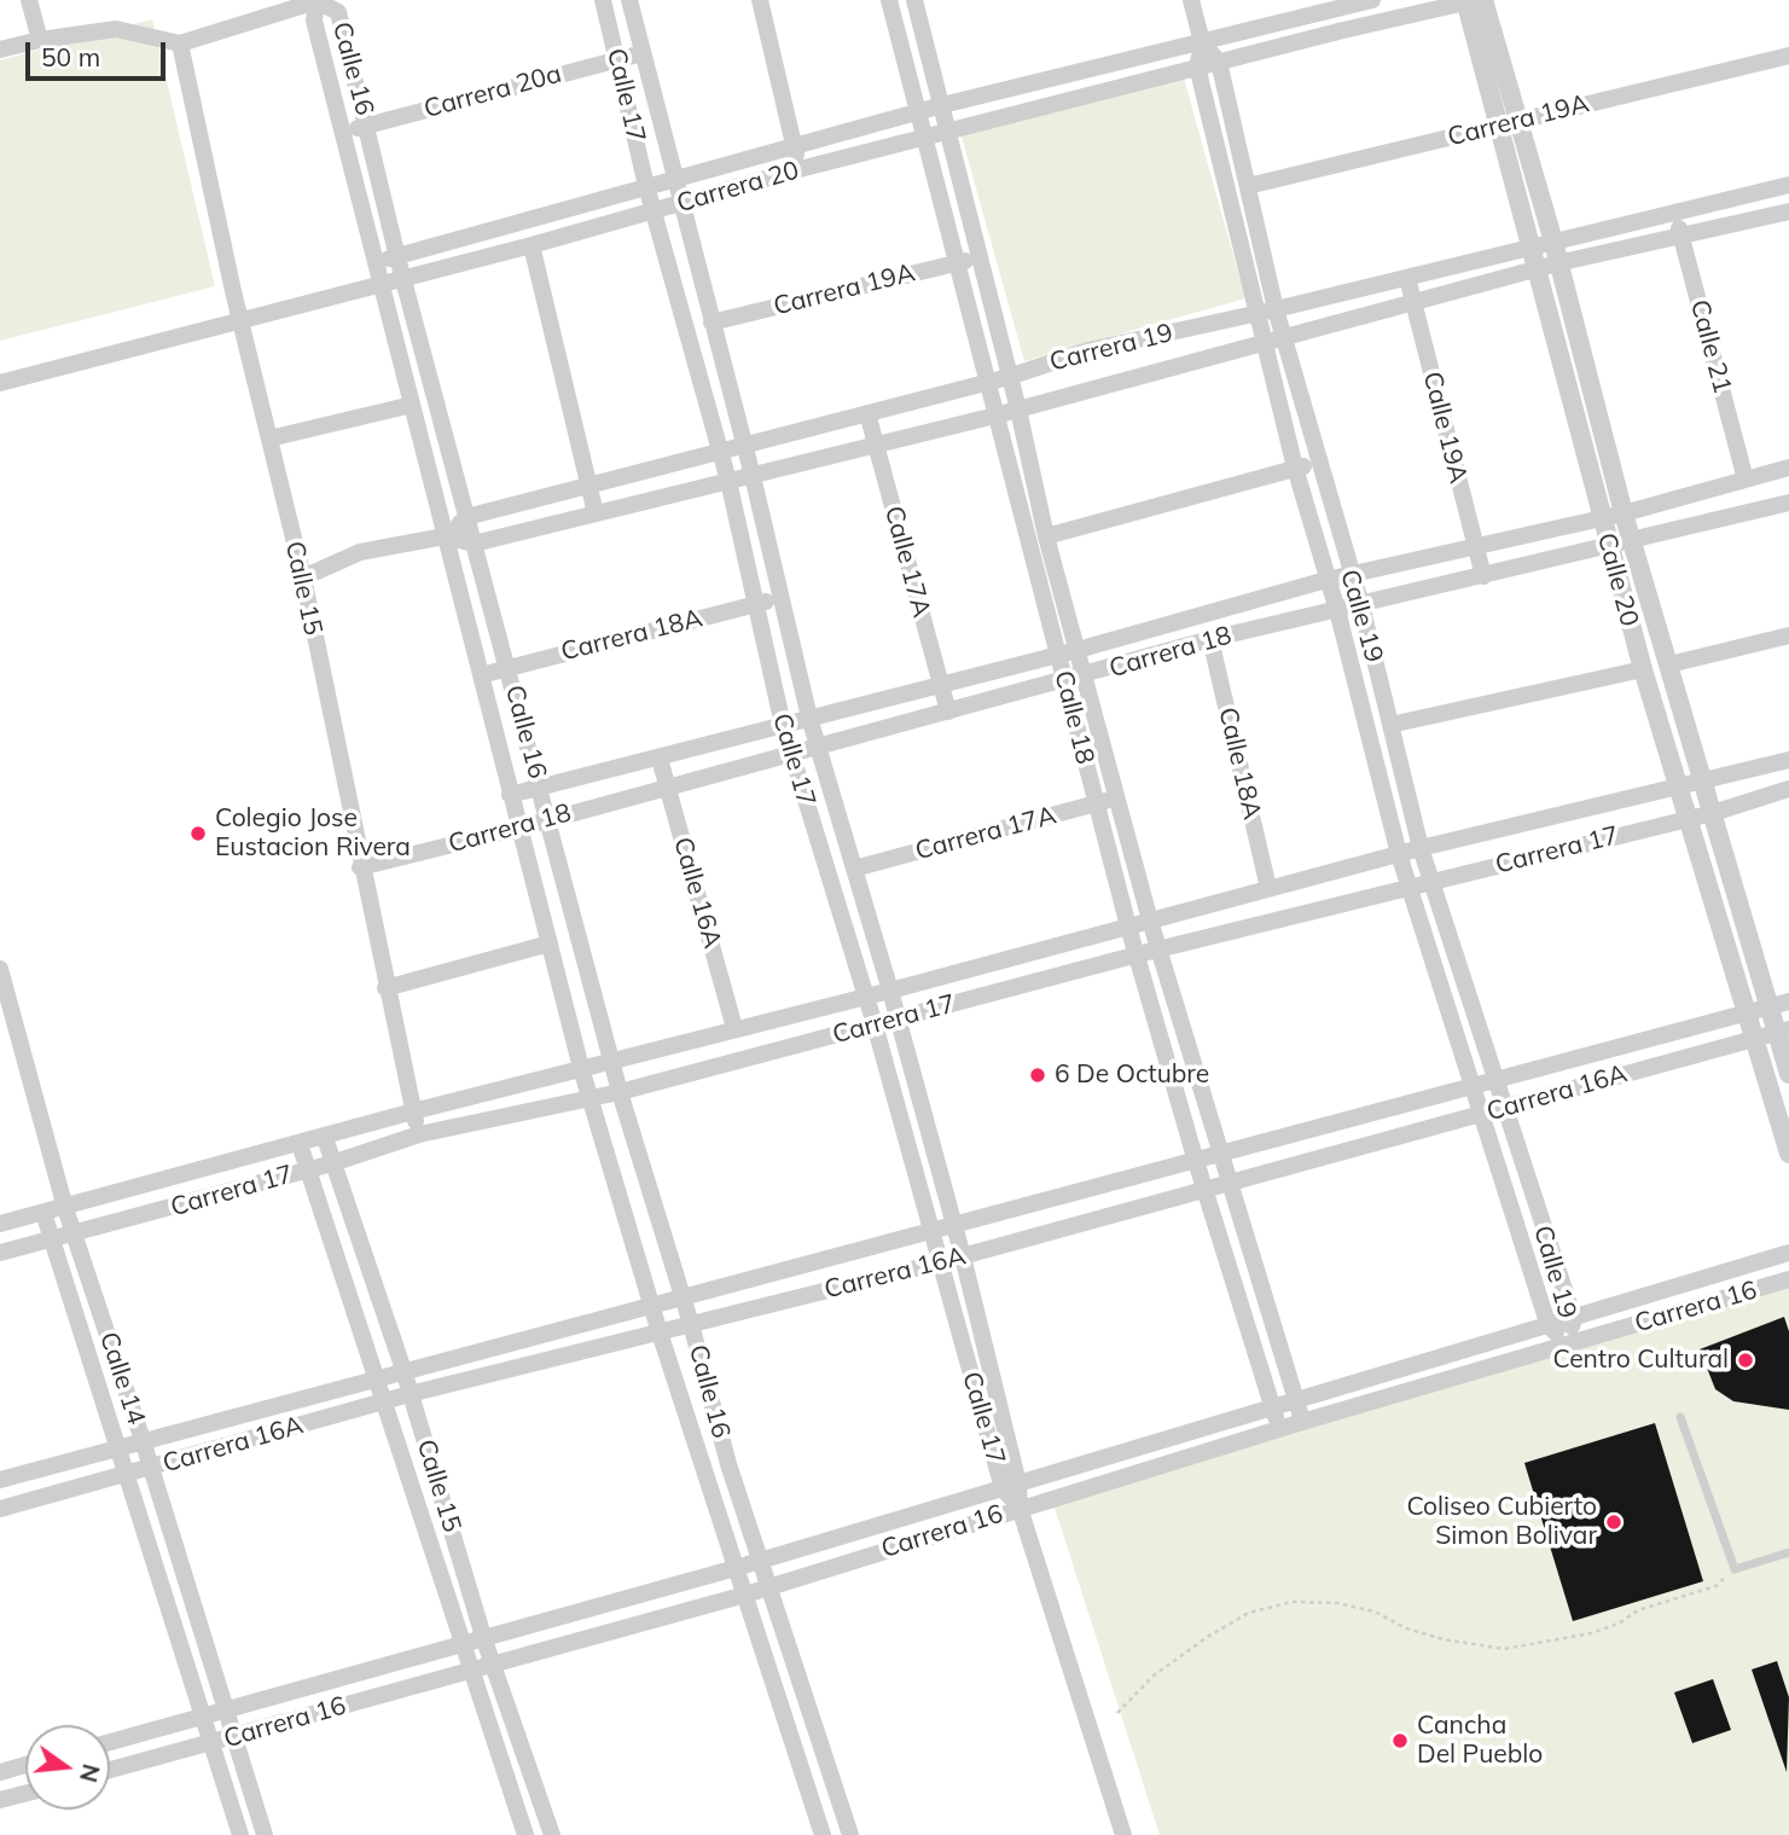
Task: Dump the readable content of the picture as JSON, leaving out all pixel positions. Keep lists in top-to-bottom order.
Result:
{
  "streets": {
    "street": [
      "Calle 16",
      "Carrera 20a",
      "Calle 17",
      "Carrera 19A",
      "Carrera 20",
      "Calle 21",
      "Carrera 19",
      "Calle 19A",
      "Calle 17A",
      "Calle 20",
      "Calle 15",
      "Calle 19",
      "Carrera 18A",
      "Carrera 18",
      "Calle 18",
      "Calle 18A",
      "Carrera 17A",
      "Carrera 17",
      "Calle 16A",
      "Carrera 16A",
      "Carrera 16",
      "Calle 14"
    ]
  },
  "crossings": [
    ["Calle 16", "Carrera 20a"],
    ["Calle 16", "Carrera 20"],
    ["Calle 16", "Carrera 19"],
    ["Calle 16", "Carrera 18A"],
    ["Calle 16", "Carrera 18"],
    ["Calle 16", "Carrera 17"],
    ["Calle 16", "Carrera 16A"],
    ["Calle 16", "Carrera 16"],
    ["Carrera 20a", "Calle 17"],
    ["Calle 17", "Carrera 19A"],
    ["Calle 17", "Carrera 20"],
    ["Calle 17", "Carrera 19"],
    ["Calle 17", "Carrera 18A"],
    ["Calle 17", "Carrera 18"],
    ["Calle 17", "Carrera 17A"],
    ["Calle 17", "Carrera 17"],
    ["Calle 17", "Carrera 16A"],
    ["Calle 17", "Carrera 16"],
    ["Carrera 19A", "Calle 20"],
    ["Carrera 19A", "Calle 19"],
    ["Carrera 19A", "Calle 18"],
    ["Carrera 20", "Calle 20"],
    ["Carrera 20", "Calle 15"],
    ["Carrera 20", "Calle 19"],
    ["Carrera 20", "Calle 18"],
    ["Calle 21", "Carrera 19"],
    ["Calle 21", "Carrera 18"],
    ["Carrera 19", "Calle 19A"],
    ["Carrera 19", "Calle 17A"],
    ["Carrera 19", "Calle 20"],
    ["Carrera 19", "Calle 15"],
    ["Carrera 19", "Calle 19"],
    ["Carrera 19", "Calle 18"],
    ["Calle 19A", "Carrera 18"],
    ["Calle 17A", "Carrera 18"],
    ["Calle 20", "Carrera 18"],
    ["Calle 20", "Carrera 17"],
    ["Calle 20", "Carrera 16A"],
    ["Calle 15", "Carrera 18"],
    ["Calle 15", "Carrera 17"],
    ["Calle 15", "Carrera 16A"],
    ["Calle 15", "Carrera 16"],
    ["Calle 19", "Carrera 18"],
    ["Calle 19", "Carrera 17"],
    ["Calle 19", "Carrera 16A"],
    ["Calle 19", "Carrera 16"],
    ["Carrera 18", "Calle 18"],
    ["Carrera 18", "Calle 18A"],
    ["Carrera 18", "Calle 16A"],
    ["Calle 18", "Carrera 17A"],
    ["Calle 18", "Carrera 17"],
    ["Calle 18", "Carrera 16A"],
    ["Calle 18", "Carrera 16"],
    ["Calle 18A", "Carrera 17"],
    ["Carrera 17", "Calle 16A"],
    ["Carrera 17", "Calle 14"],
    ["Carrera 16A", "Calle 14"],
    ["Carrera 16", "Calle 14"]
  ],
  "places": [
    "Colegio Jose Eustacion Rivera",
    "6 De Octubre",
    "Centro Cultural",
    "Coliseo Cubierto Simon Bolivar",
    "Cancha Del Pueblo"
  ],
  "scale_bar": "50 m",
  "north": "right"
}
